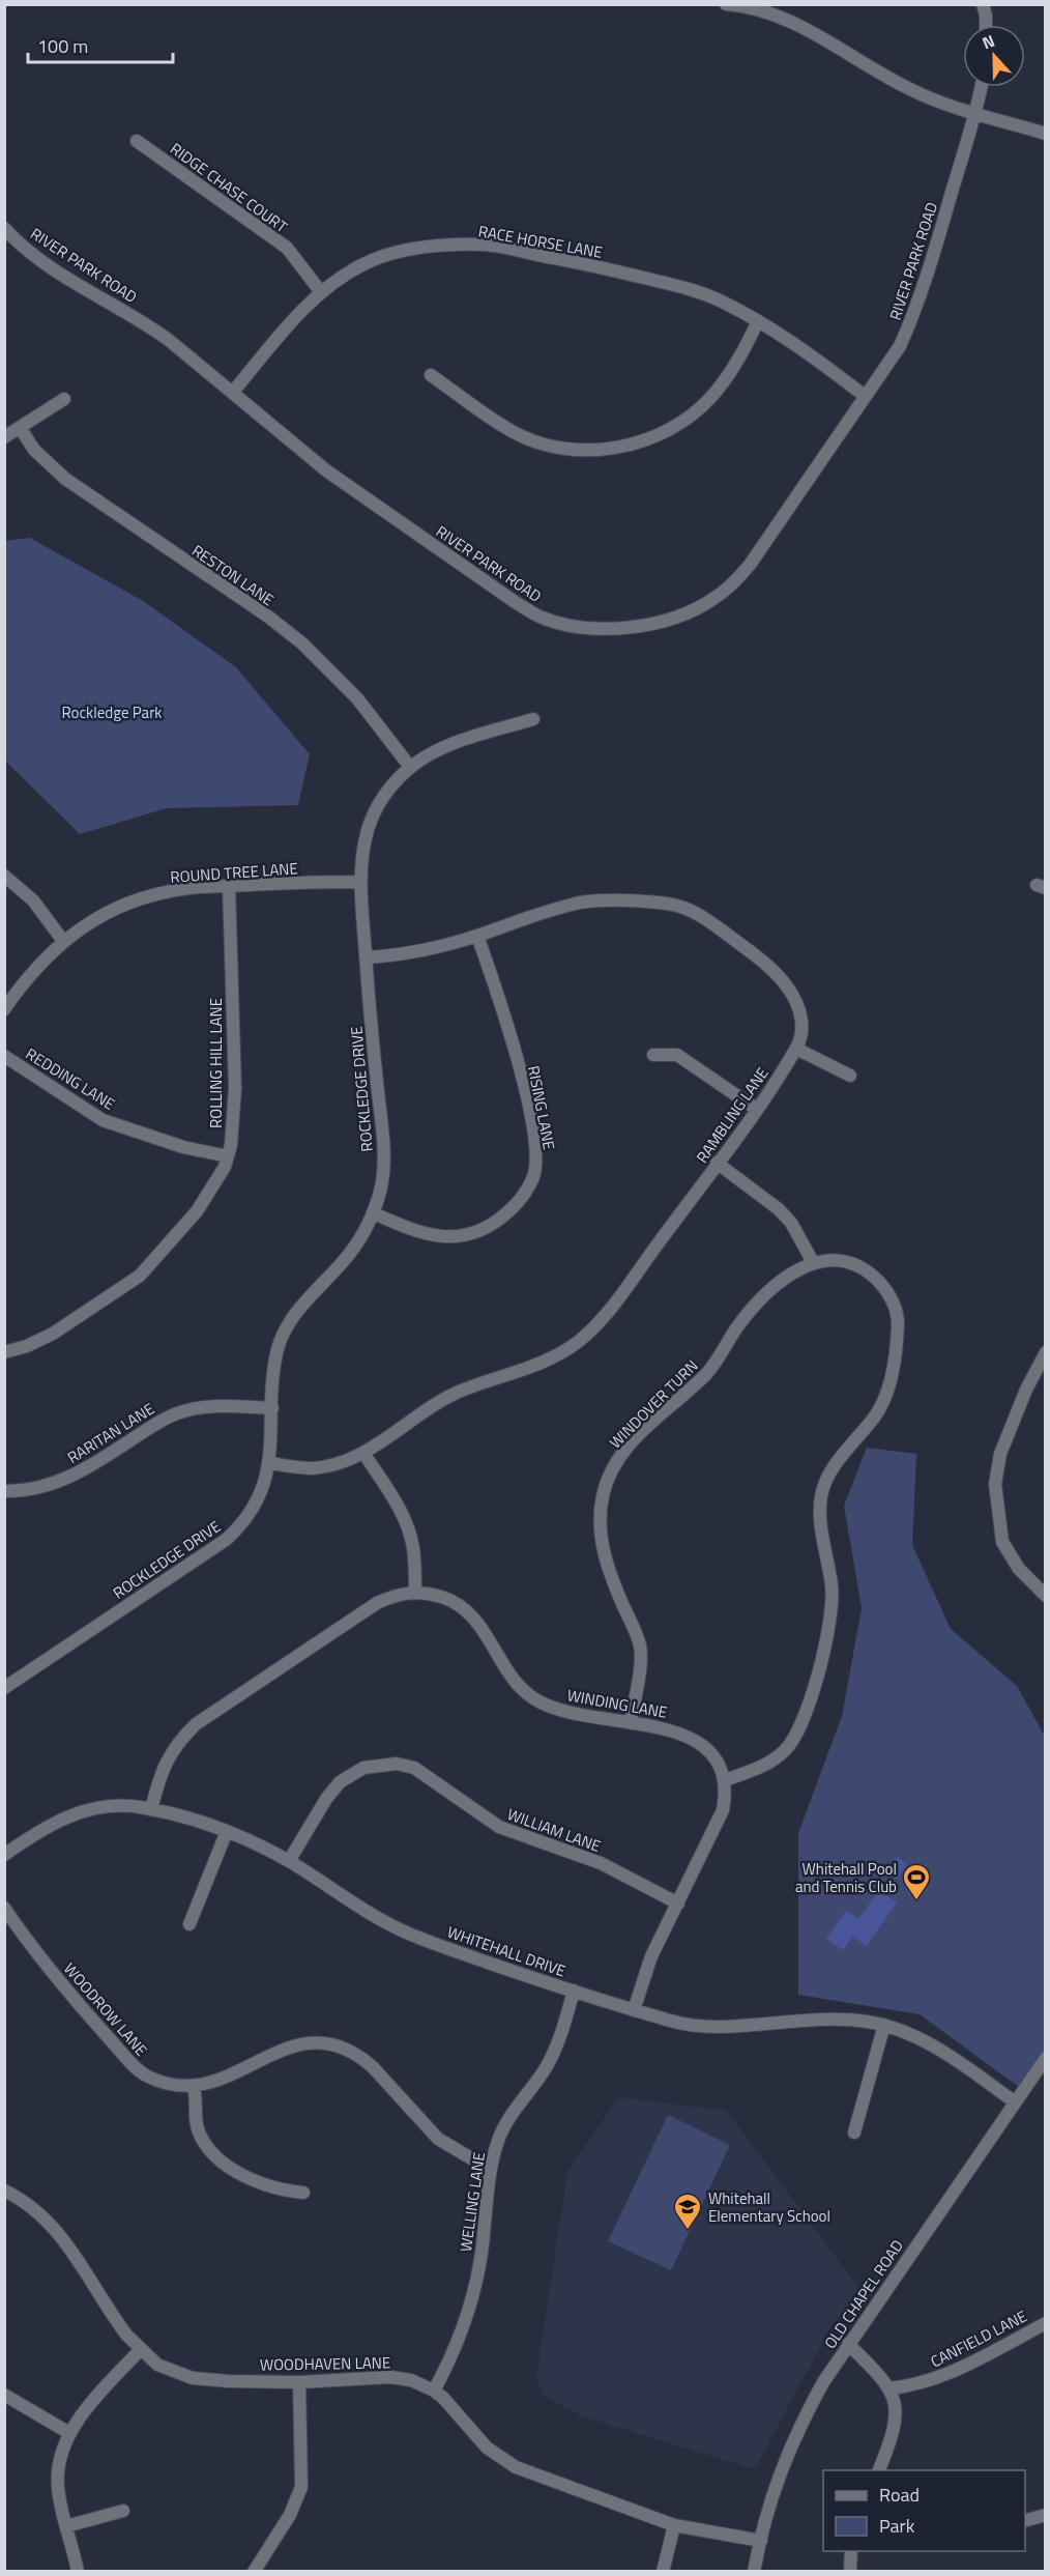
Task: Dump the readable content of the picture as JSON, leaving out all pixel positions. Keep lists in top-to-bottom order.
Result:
{
  "streets": {
    "street": [
      "RIDGE CHASE COURT",
      "RACE HORSE LANE",
      "RIVER PARK ROAD",
      "RESTON LANE",
      "ROUND TREE LANE",
      "ROLLING HILL LANE",
      "REDDING LANE",
      "ROCKLEDGE DRIVE",
      "RISING LANE",
      "RAMBLING LANE",
      "WINDOVER TURN",
      "RARITAN LANE",
      "WINDING LANE",
      "WILLIAM LANE",
      "WHITEHALL DRIVE",
      "WOODROW LANE",
      "WELLING LANE",
      "OLD CHAPEL ROAD",
      "CANFIELD LANE",
      "WOODHAVEN LANE"
    ]
  },
  "crossings": [
    ["RIDGE CHASE COURT", "RACE HORSE LANE"],
    ["RACE HORSE LANE", "RIVER PARK ROAD"],
    ["RESTON LANE", "ROCKLEDGE DRIVE"],
    ["ROUND TREE LANE", "ROLLING HILL LANE"],
    ["ROUND TREE LANE", "ROCKLEDGE DRIVE"],
    ["ROLLING HILL LANE", "REDDING LANE"],
    ["ROCKLEDGE DRIVE", "RISING LANE"],
    ["ROCKLEDGE DRIVE", "RAMBLING LANE"],
    ["ROCKLEDGE DRIVE", "RARITAN LANE"],
    ["RISING LANE", "RAMBLING LANE"],
    ["WINDOVER TURN", "WINDING LANE"],
    ["WINDING LANE", "WHITEHALL DRIVE"],
    ["WILLIAM LANE", "WHITEHALL DRIVE"],
    ["WHITEHALL DRIVE", "WELLING LANE"],
    ["WHITEHALL DRIVE", "OLD CHAPEL ROAD"],
    ["WOODROW LANE", "WELLING LANE"],
    ["WELLING LANE", "WOODHAVEN LANE"],
    ["OLD CHAPEL ROAD", "WOODHAVEN LANE"]
  ],
  "parks": ["Rockledge Park"],
  "places": {
    "sports": ["Whitehall Pool and Tennis Club"],
    "school or university": ["Whitehall Elementary School"]
  },
  "legend": ["Road", "Park"],
  "scale_bar": "100 m",
  "north": "top"
}
